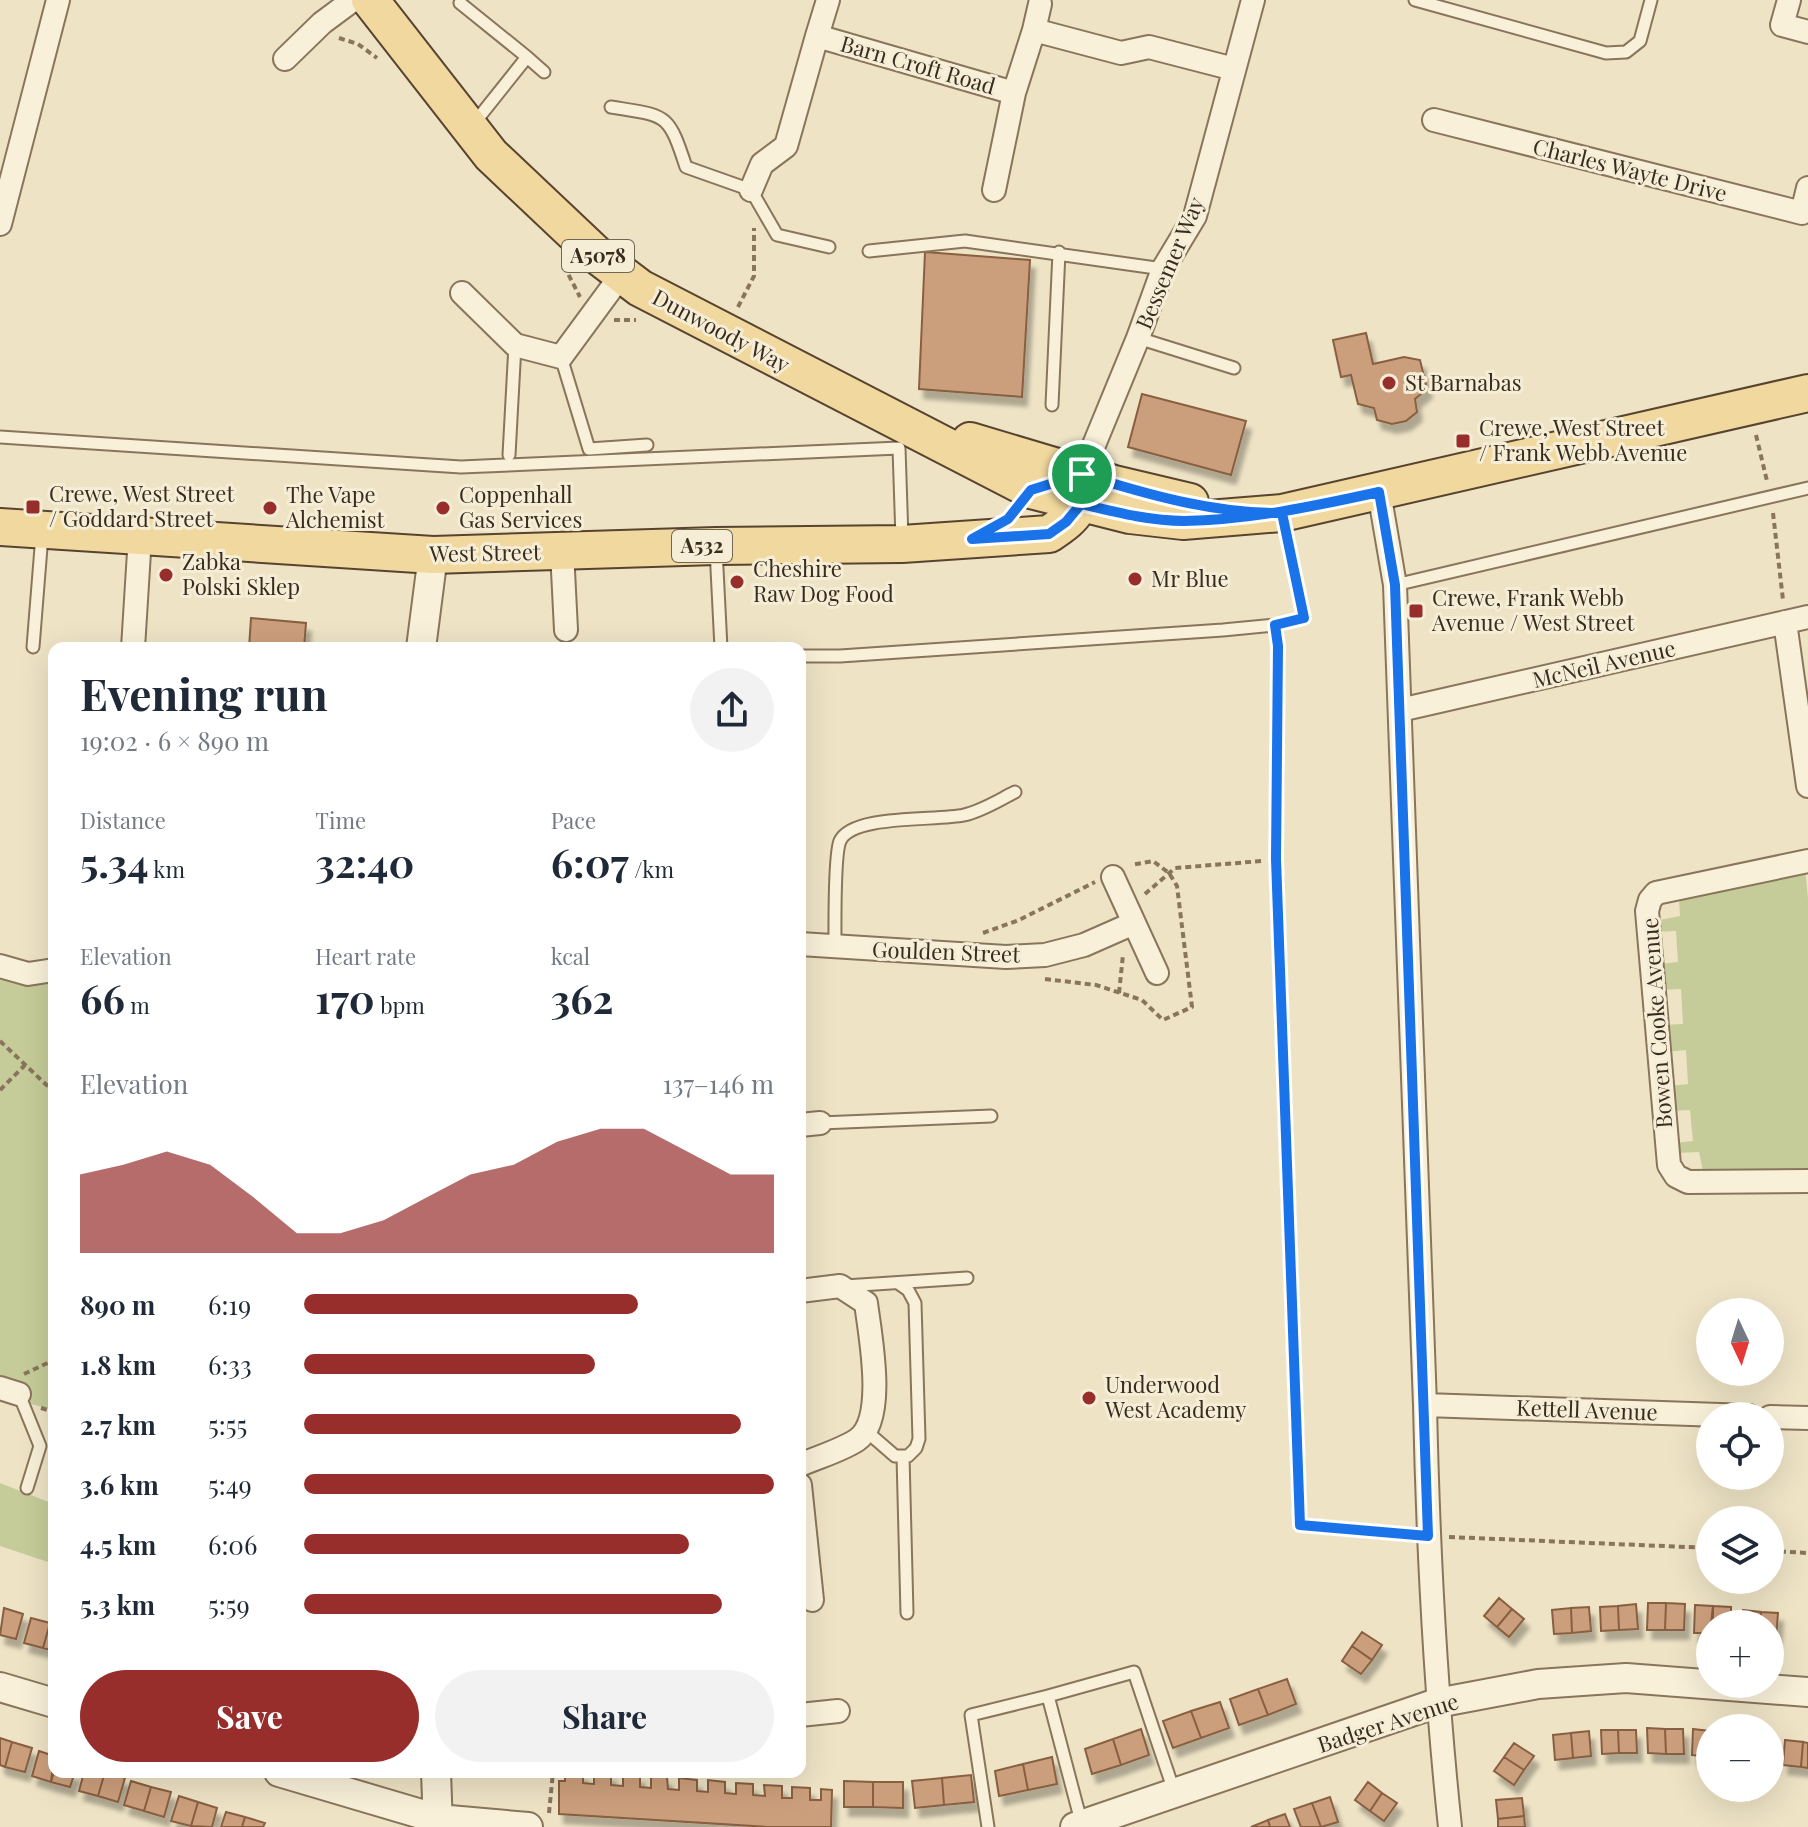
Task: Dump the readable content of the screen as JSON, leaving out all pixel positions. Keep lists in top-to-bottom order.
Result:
{
  "streets": {
    "main road": [
      "A5078",
      "Dunwoody Way",
      "A532",
      "West Street"
    ],
    "street": [
      "Barn Croft Road",
      "Charles Wayte Drive",
      "Bessemer Way",
      "McNeil Avenue",
      "Goulden Street",
      "Bowen Cooke Avenue",
      "Kettell Avenue",
      "Badger Avenue"
    ]
  },
  "crossings": [
    ["Bessemer Way", "West Street"],
    ["Dunwoody Way", "West Street"]
  ],
  "places": {
    "other": [
      "St Barnabas",
      "The Vape Alchemist",
      "Coppenhall Gas Services",
      "Zabka Polski Sklep",
      "Mr Blue",
      "Cheshire Raw Dog Food",
      "Underwood West Academy"
    ],
    "transit": ["Crewe, West Street / Frank Webb Avenue", "Crewe, West Street / Goddard Street", "Crewe, Frank Webb Avenue / West Street"]
  },
  "north": "bottom",
  "page": {
    "heading": ["Evening run", "19:02 · 6 × 890 m"],
    "stats": [
      ["Distance", "5.34 km"],
      ["Time", "32:40"],
      ["Pace", "6:07 /km"],
      ["Elevation", "66 m"],
      ["Heart rate", "170 bpm"],
      ["kcal", "362"]
    ],
    "chart": ["Elevation", "137–146 m"],
    "list": [
      {
        "name": "890 m",
        "note": "6:19"
      },
      {
        "name": "1.8 km",
        "note": "6:33"
      },
      {
        "name": "2.7 km",
        "note": "5:55"
      },
      {
        "name": "3.6 km",
        "note": "5:49"
      },
      {
        "name": "4.5 km",
        "note": "6:06"
      },
      {
        "name": "5.3 km",
        "note": "5:59"
      }
    ],
    "map_buttons": ["+", "−"],
    "buttons": ["Save", "Share"]
  }
}
